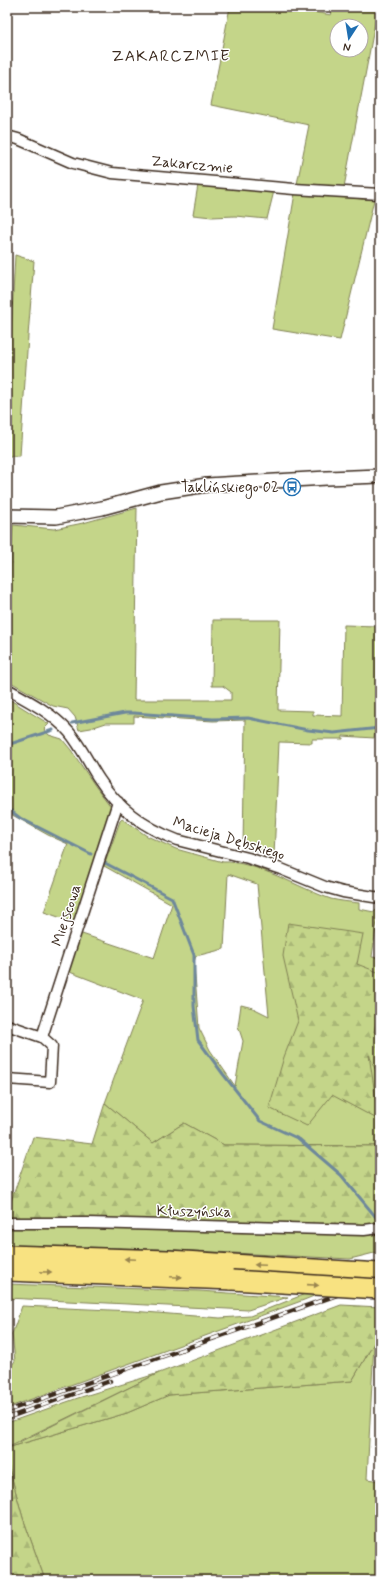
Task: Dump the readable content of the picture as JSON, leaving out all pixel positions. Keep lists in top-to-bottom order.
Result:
{
  "streets": {
    "street": [
      "Zakarczmie",
      "Macieja Dębskiego",
      "Miejscowa",
      "Kłuszyńska"
    ]
  },
  "crossings": [
    ["Macieja Dębskiego", "Miejscowa"]
  ],
  "districts": ["ZAKARCZMIE"],
  "places": {
    "bus stop": ["Taklińskiego 02"]
  },
  "north": "bottom"
}
